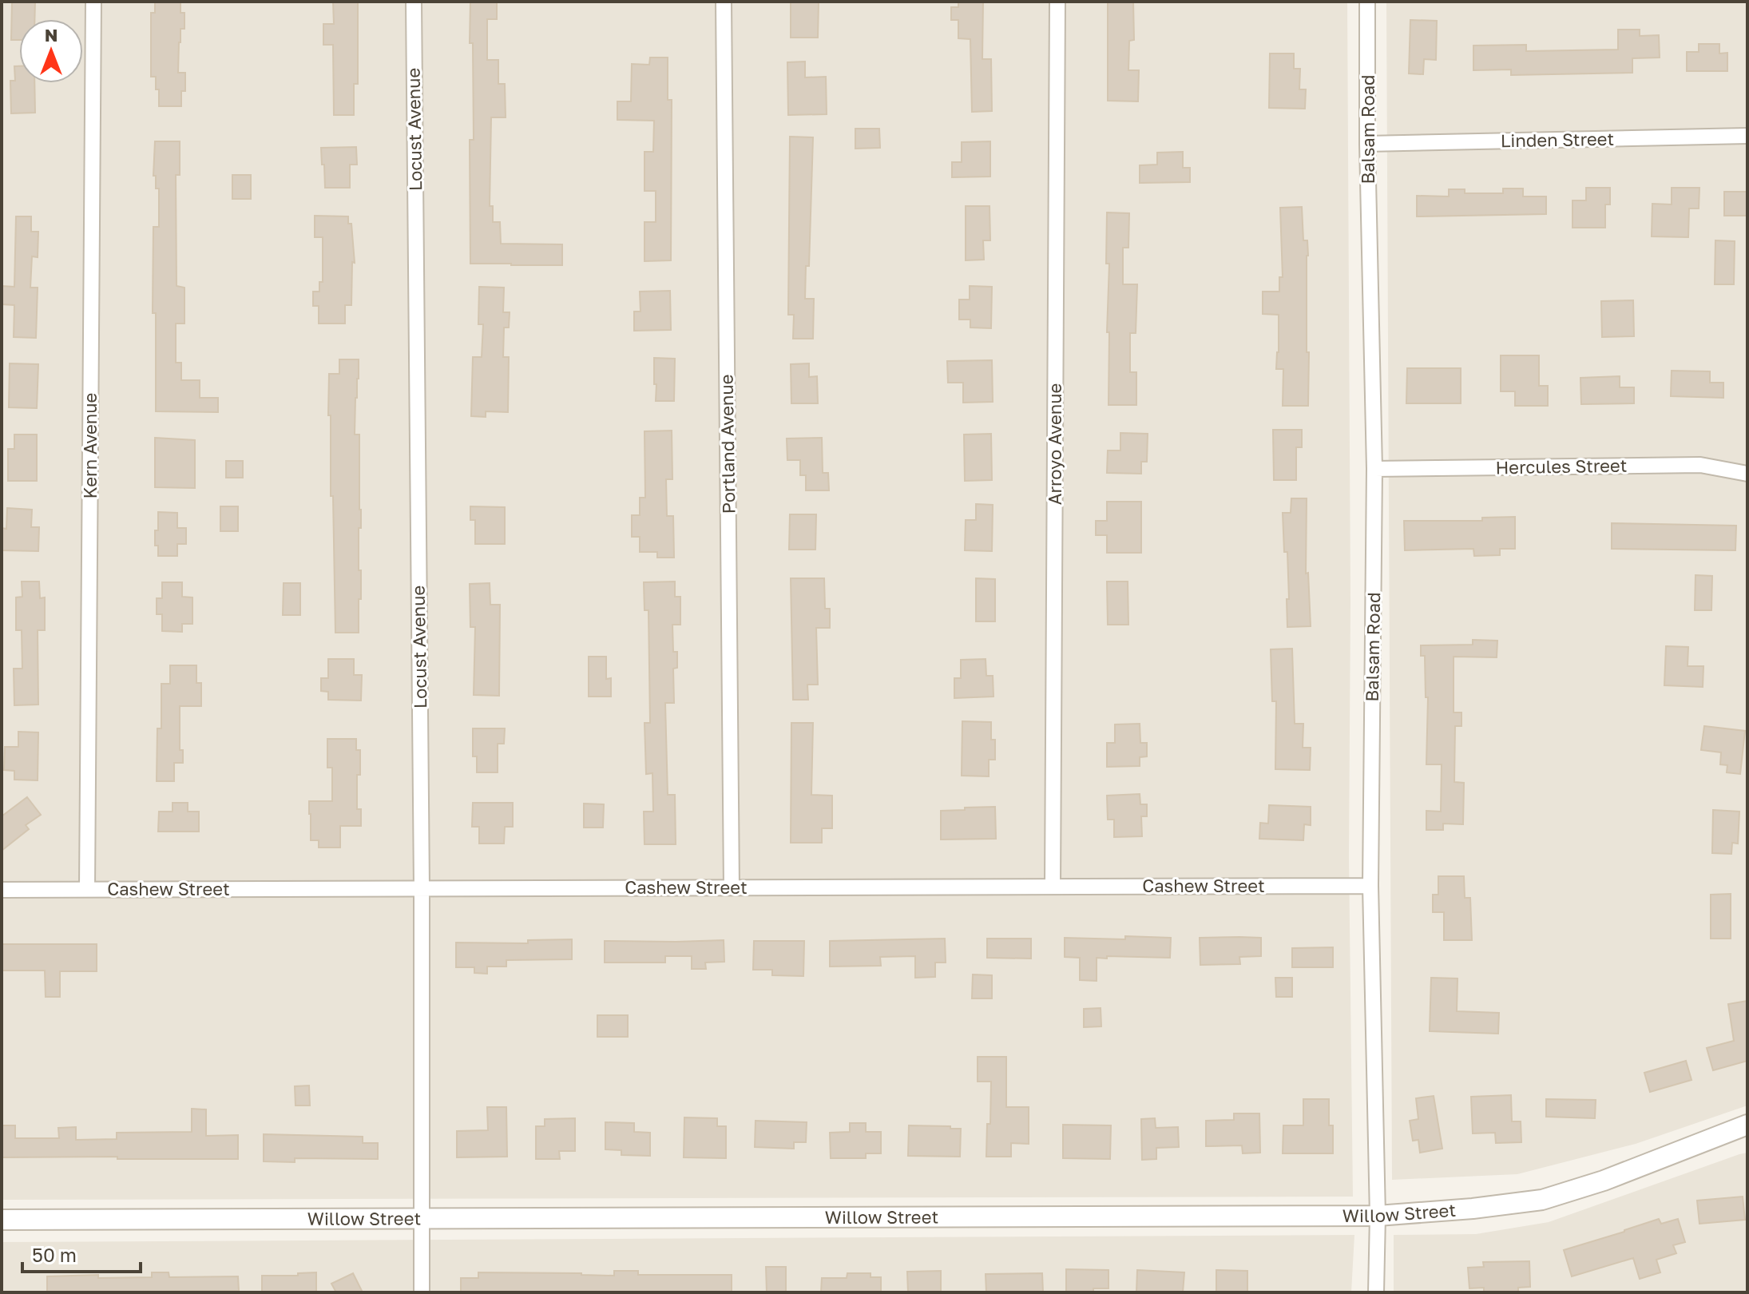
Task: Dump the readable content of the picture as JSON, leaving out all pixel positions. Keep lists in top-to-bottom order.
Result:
{
  "streets": {
    "street": [
      "Locust Avenue",
      "Balsam Road",
      "Linden Street",
      "Portland Avenue",
      "Arroyo Avenue",
      "Kern Avenue",
      "Hercules Street",
      "Cashew Street",
      "Willow Street"
    ]
  },
  "crossings": [
    ["Locust Avenue", "Cashew Street"],
    ["Locust Avenue", "Willow Street"],
    ["Balsam Road", "Linden Street"],
    ["Balsam Road", "Hercules Street"],
    ["Balsam Road", "Cashew Street"],
    ["Balsam Road", "Willow Street"],
    ["Portland Avenue", "Cashew Street"],
    ["Arroyo Avenue", "Cashew Street"],
    ["Kern Avenue", "Cashew Street"]
  ],
  "scale_bar": "50 m",
  "north": "top"
}
